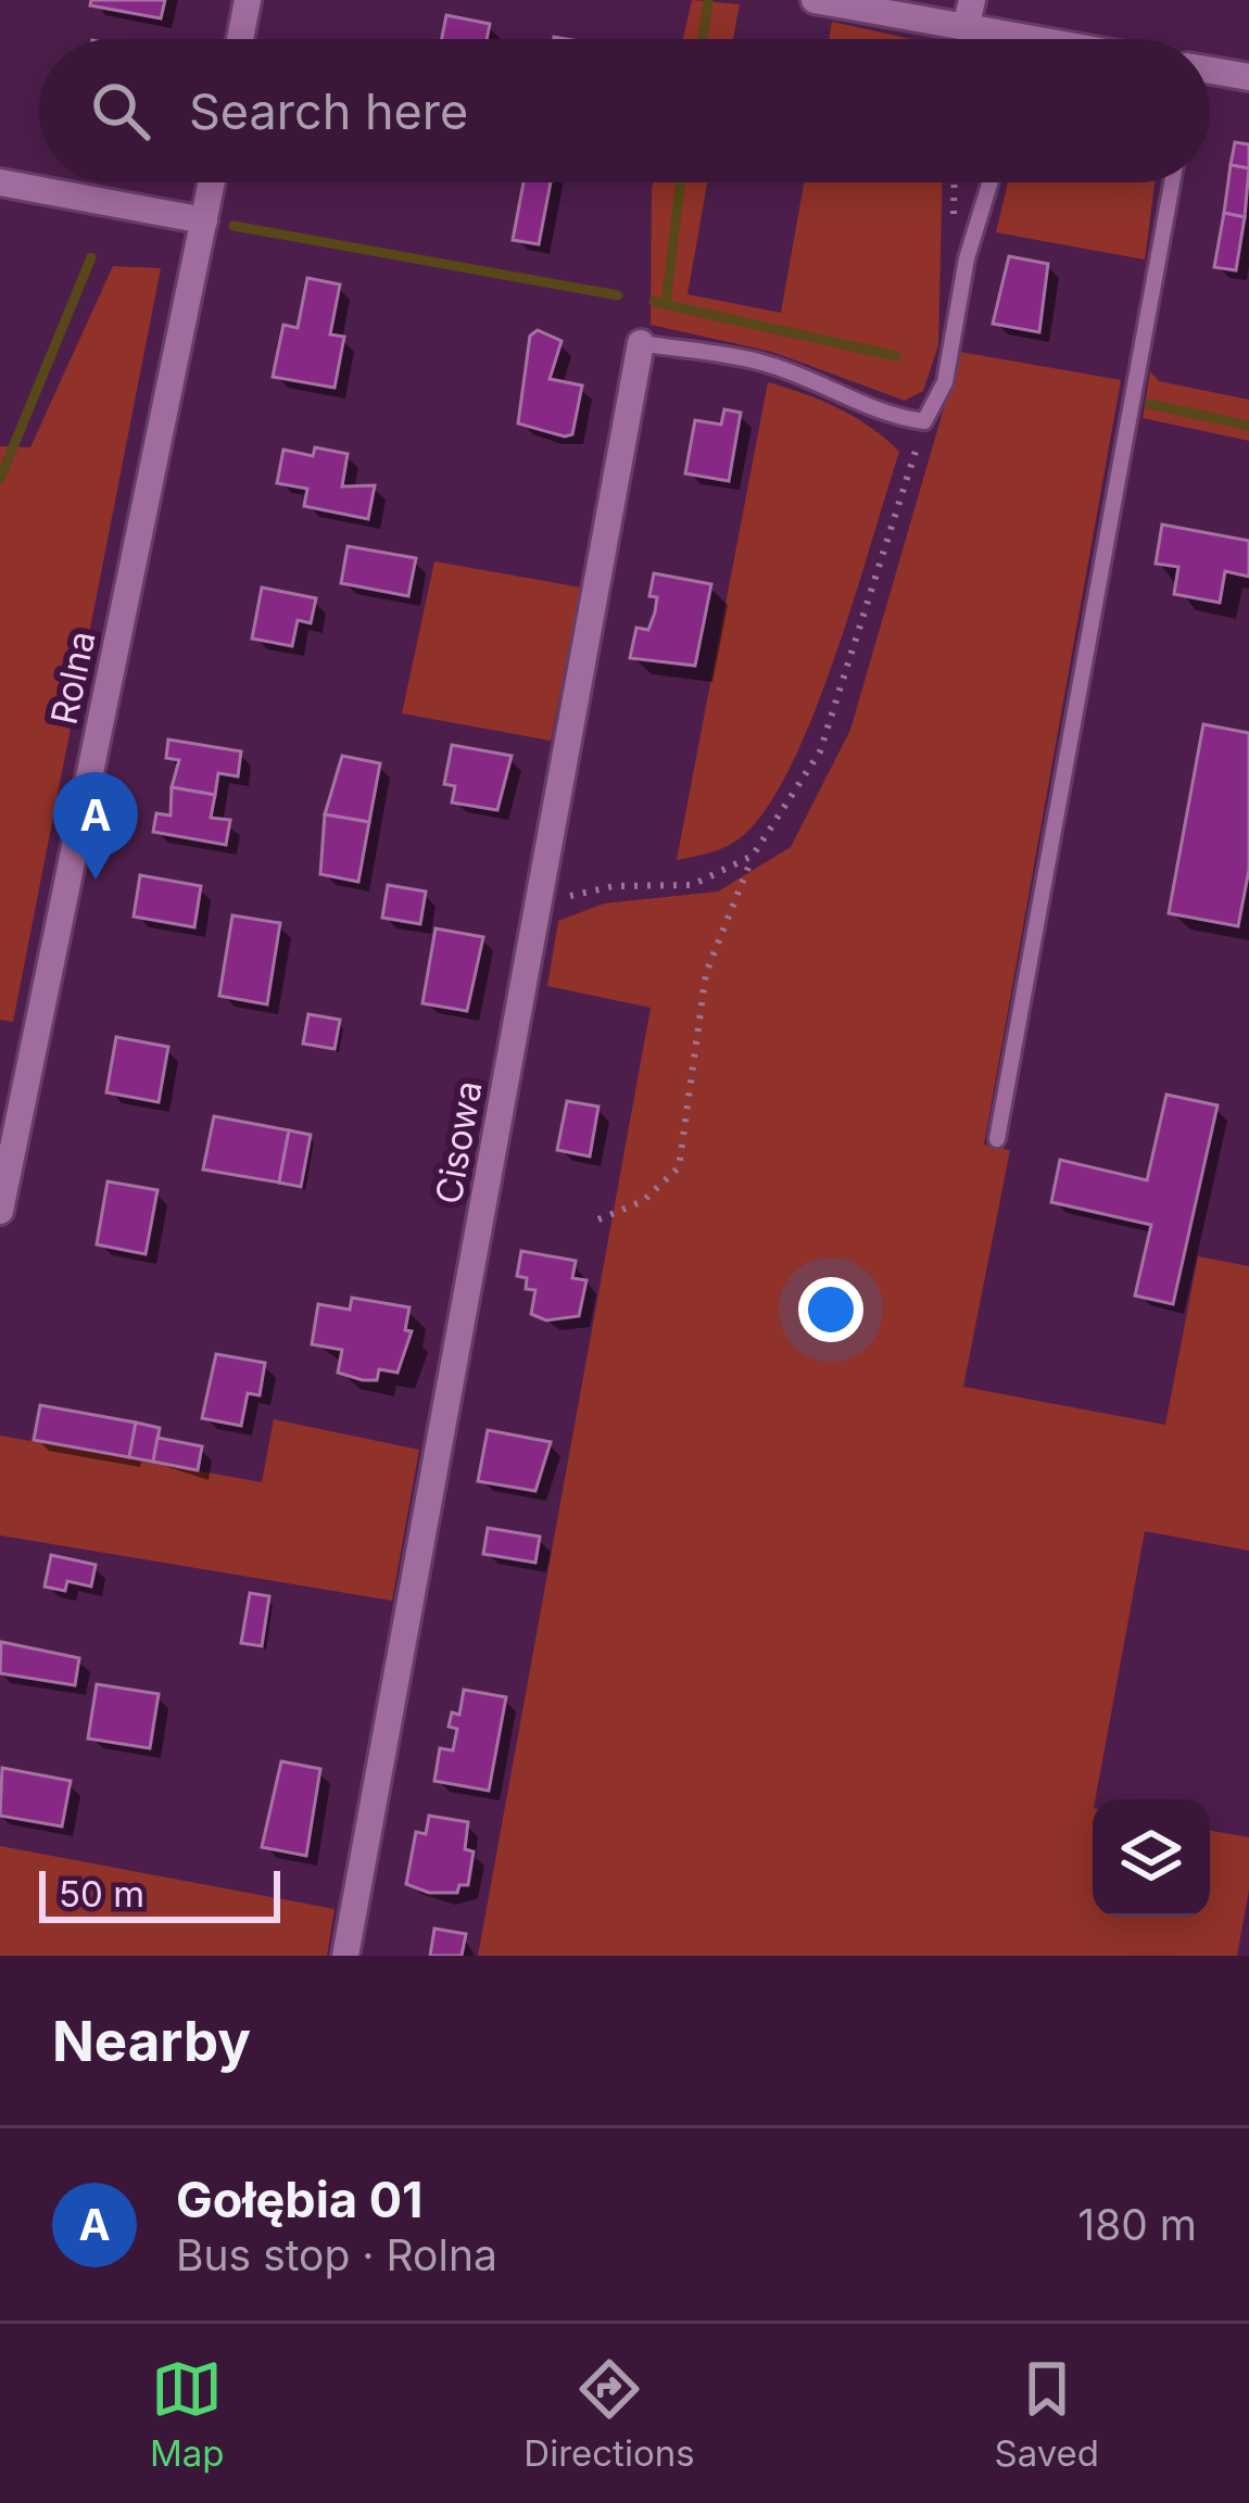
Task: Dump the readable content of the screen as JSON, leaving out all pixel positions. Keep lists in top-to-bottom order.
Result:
{
  "streets": {
    "street": ["Rolna", "Cisowa"]
  },
  "scale_bar": "50 m",
  "page": {
    "search": "Search here",
    "pins": "A",
    "scale": "50 m",
    "heading": "Nearby",
    "list": [
      {
        "mark": "A",
        "name": "Gołębia 01",
        "note": "Bus stop · Rolna",
        "value": "180 m"
      }
    ],
    "nav": ["Map", "Directions", "Saved"]
  }
}
